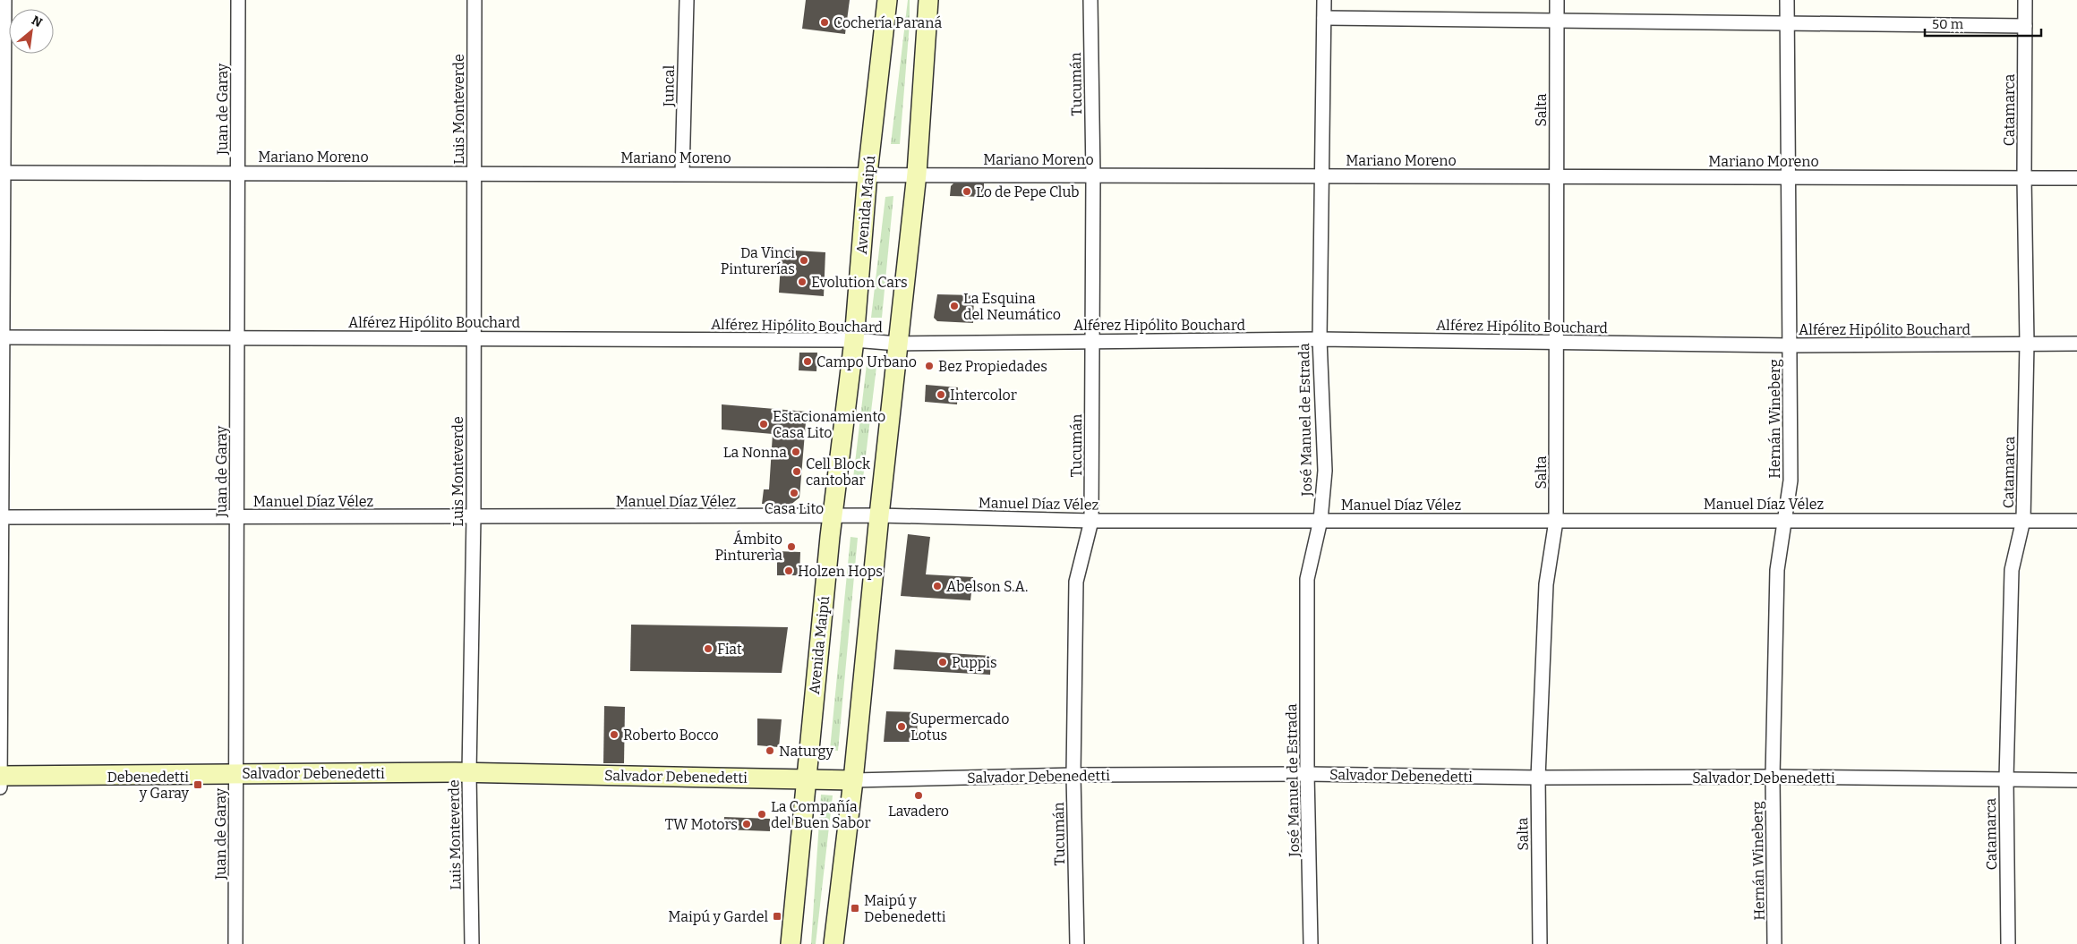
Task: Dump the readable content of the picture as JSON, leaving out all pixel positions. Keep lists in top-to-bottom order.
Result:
{
  "streets": {
    "main road": ["Avenida Maipú", "Salvador Debenedetti"],
    "street": [
      "Tucumán",
      "Juncal",
      "Juan de Garay",
      "Luis Monteverde",
      "Salta",
      "Catamarca",
      "Mariano Moreno",
      "Alférez Hipólito Bouchard",
      "Hernán Wineberg",
      "José Manuel de Estrada",
      "Manuel Díaz Vélez"
    ]
  },
  "crossings": [
    ["Tucumán", "Mariano Moreno"],
    ["Tucumán", "Alférez Hipólito Bouchard"],
    ["Tucumán", "Manuel Díaz Vélez"],
    ["Tucumán", "Salvador Debenedetti"],
    ["Juncal", "Mariano Moreno"],
    ["Juan de Garay", "Mariano Moreno"],
    ["Juan de Garay", "Alférez Hipólito Bouchard"],
    ["Juan de Garay", "Manuel Díaz Vélez"],
    ["Juan de Garay", "Salvador Debenedetti"],
    ["Luis Monteverde", "Mariano Moreno"],
    ["Luis Monteverde", "Alférez Hipólito Bouchard"],
    ["Luis Monteverde", "Manuel Díaz Vélez"],
    ["Luis Monteverde", "Salvador Debenedetti"],
    ["Salta", "Mariano Moreno"],
    ["Salta", "Alférez Hipólito Bouchard"],
    ["Salta", "Manuel Díaz Vélez"],
    ["Salta", "Salvador Debenedetti"],
    ["Catamarca", "Mariano Moreno"],
    ["Catamarca", "Alférez Hipólito Bouchard"],
    ["Catamarca", "Manuel Díaz Vélez"],
    ["Catamarca", "Salvador Debenedetti"],
    ["Mariano Moreno", "Avenida Maipú"],
    ["Mariano Moreno", "Hernán Wineberg"],
    ["Mariano Moreno", "José Manuel de Estrada"],
    ["Avenida Maipú", "Alférez Hipólito Bouchard"],
    ["Avenida Maipú", "Manuel Díaz Vélez"],
    ["Avenida Maipú", "Salvador Debenedetti"],
    ["Alférez Hipólito Bouchard", "Hernán Wineberg"],
    ["Alférez Hipólito Bouchard", "José Manuel de Estrada"],
    ["Hernán Wineberg", "Manuel Díaz Vélez"],
    ["Hernán Wineberg", "Salvador Debenedetti"],
    ["José Manuel de Estrada", "Manuel Díaz Vélez"],
    ["José Manuel de Estrada", "Salvador Debenedetti"]
  ],
  "places": {
    "other": [
      "Cochería Paraná",
      "Lo de Pepe Club",
      "Da Vinci Pinturerías",
      "Evolution Cars",
      "La Esquina del Neumático",
      "Campo Urbano",
      "Bez Propiedades",
      "Intercolor",
      "Estacionamiento Casa Lito",
      "La Nonna",
      "Cell Block cantobar",
      "Casa Lito",
      "Ámbito Pinturerìa",
      "Holzen Hops",
      "Abelson S.A.",
      "Fiat",
      "Puppis",
      "Supermercado Lotus",
      "Roberto Bocco",
      "Naturgy",
      "Lavadero",
      "La Compañía del Buen Sabor",
      "TW Motors"
    ],
    "transit": ["Debenedetti y Garay", "Maipú y Debenedetti", "Maipú y Gardel"]
  },
  "scale_bar": "50 m",
  "north": "top right"
}
